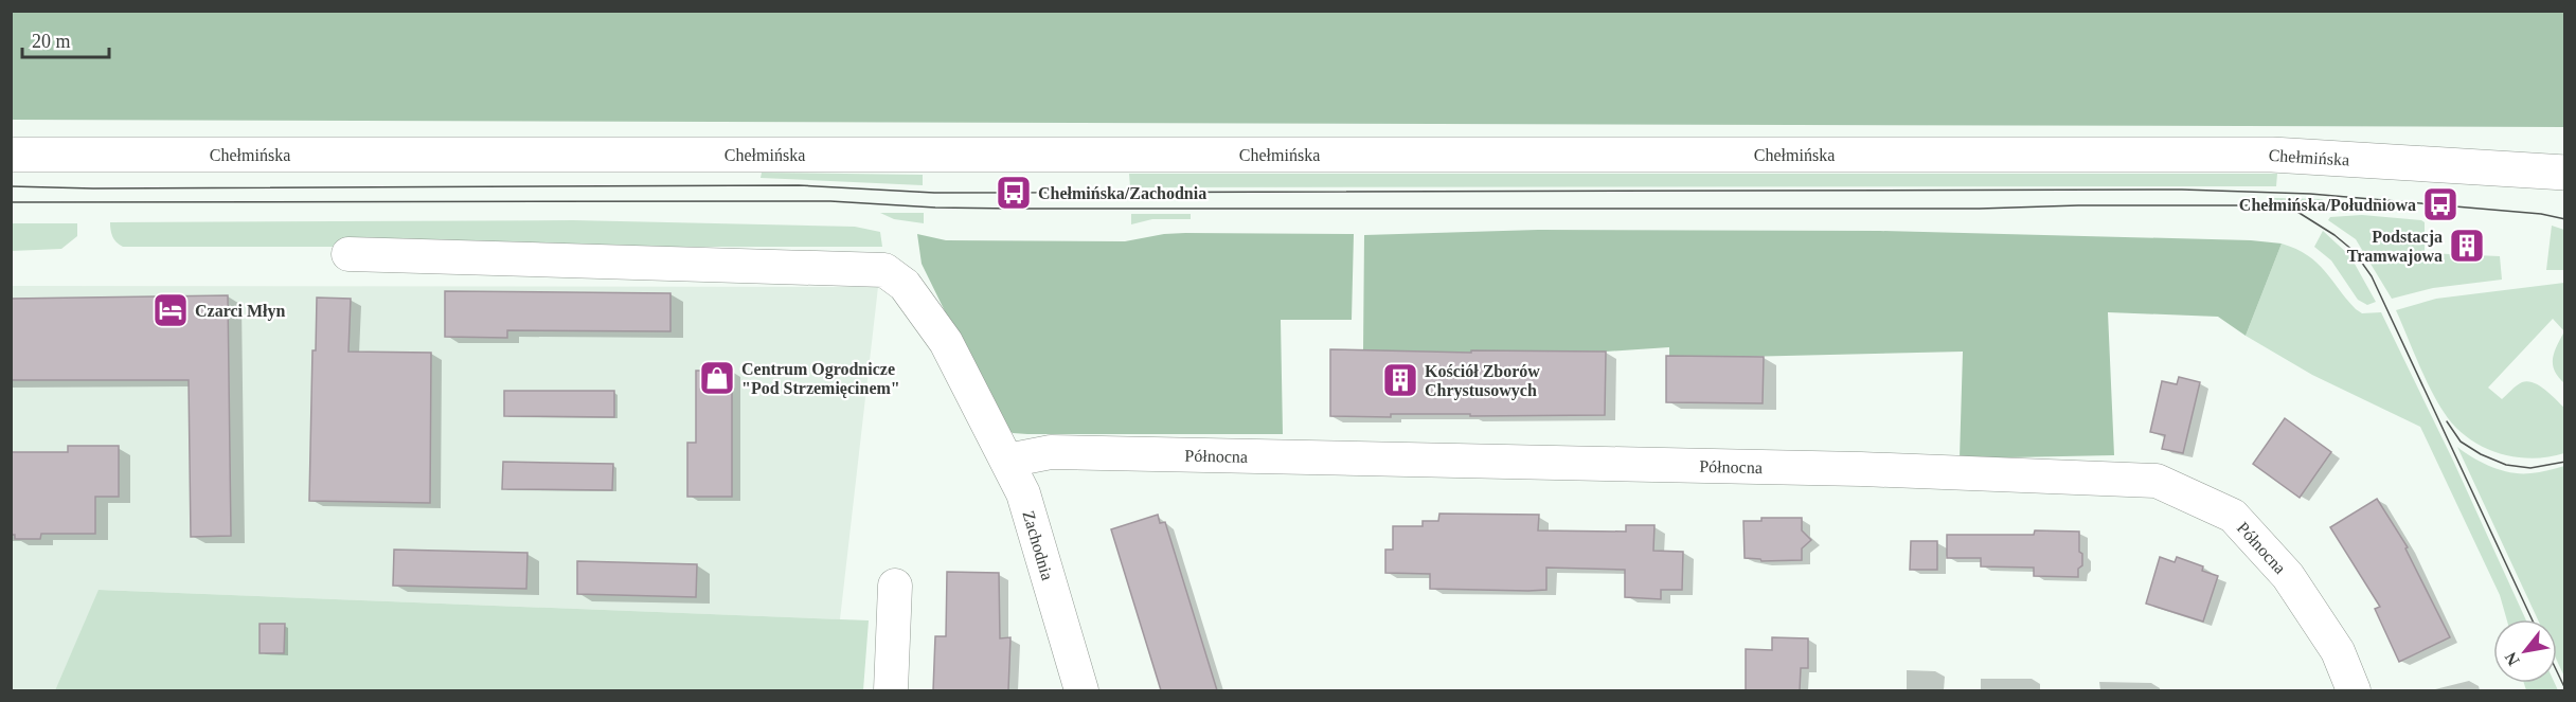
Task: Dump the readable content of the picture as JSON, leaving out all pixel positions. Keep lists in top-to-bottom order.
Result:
{
  "streets": {
    "main road": ["Chełmińska"],
    "street": ["Północna", "Zachodnia"]
  },
  "crossings": [
    ["Północna", "Zachodnia"]
  ],
  "places": {
    "bus stop": ["Chełmińska/Zachodnia", "Chełmińska/Południowa"],
    "building": ["Podstacja Tramwajowa", "Kościół Zborów Chrystusowych"],
    "hotel": ["Czarci Młyn"],
    "shop": ["Centrum Ogrodnicze \"Pod Strzemięcinem\""]
  },
  "scale_bar": "20 m",
  "north": "bottom left"
}
